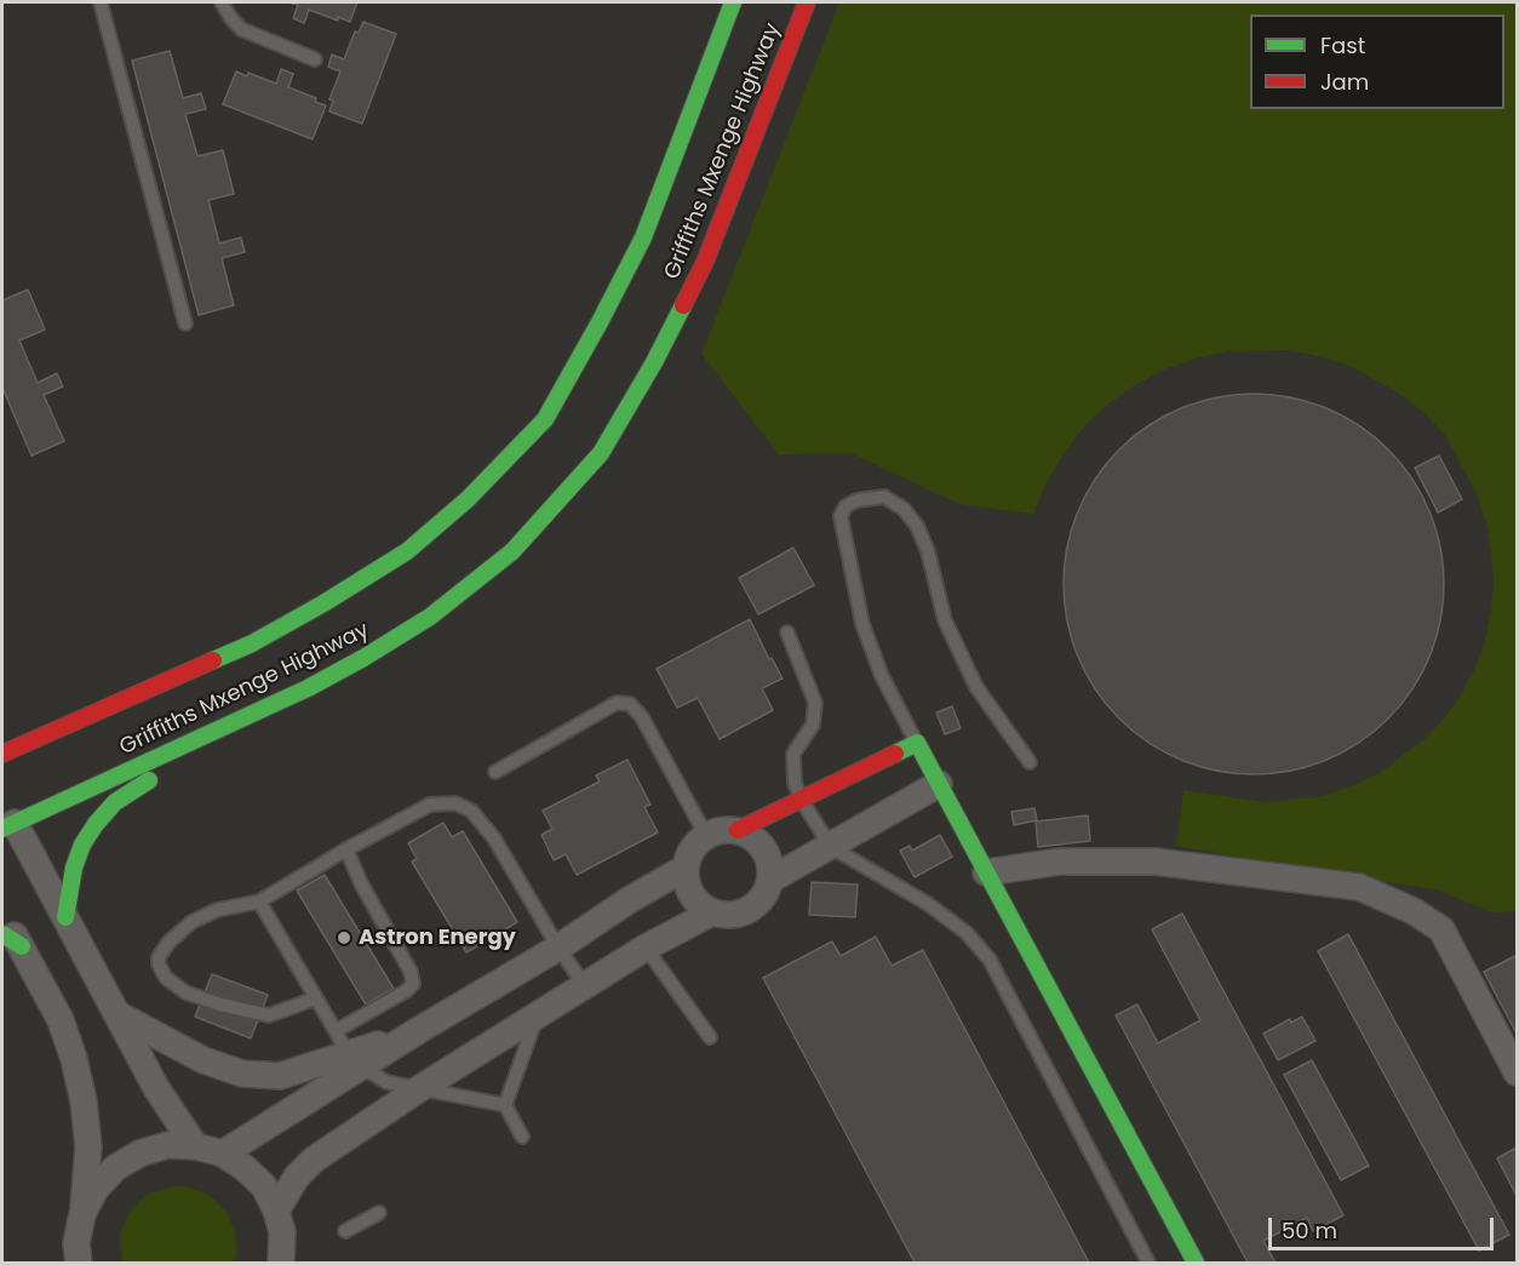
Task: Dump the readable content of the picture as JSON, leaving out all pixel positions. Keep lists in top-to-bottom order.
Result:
{
  "streets": {
    "street": ["Griffiths Mxenge Highway"]
  },
  "places": ["Astron Energy"],
  "legend": ["Fast", "Jam"],
  "scale_bar": "50 m"
}
